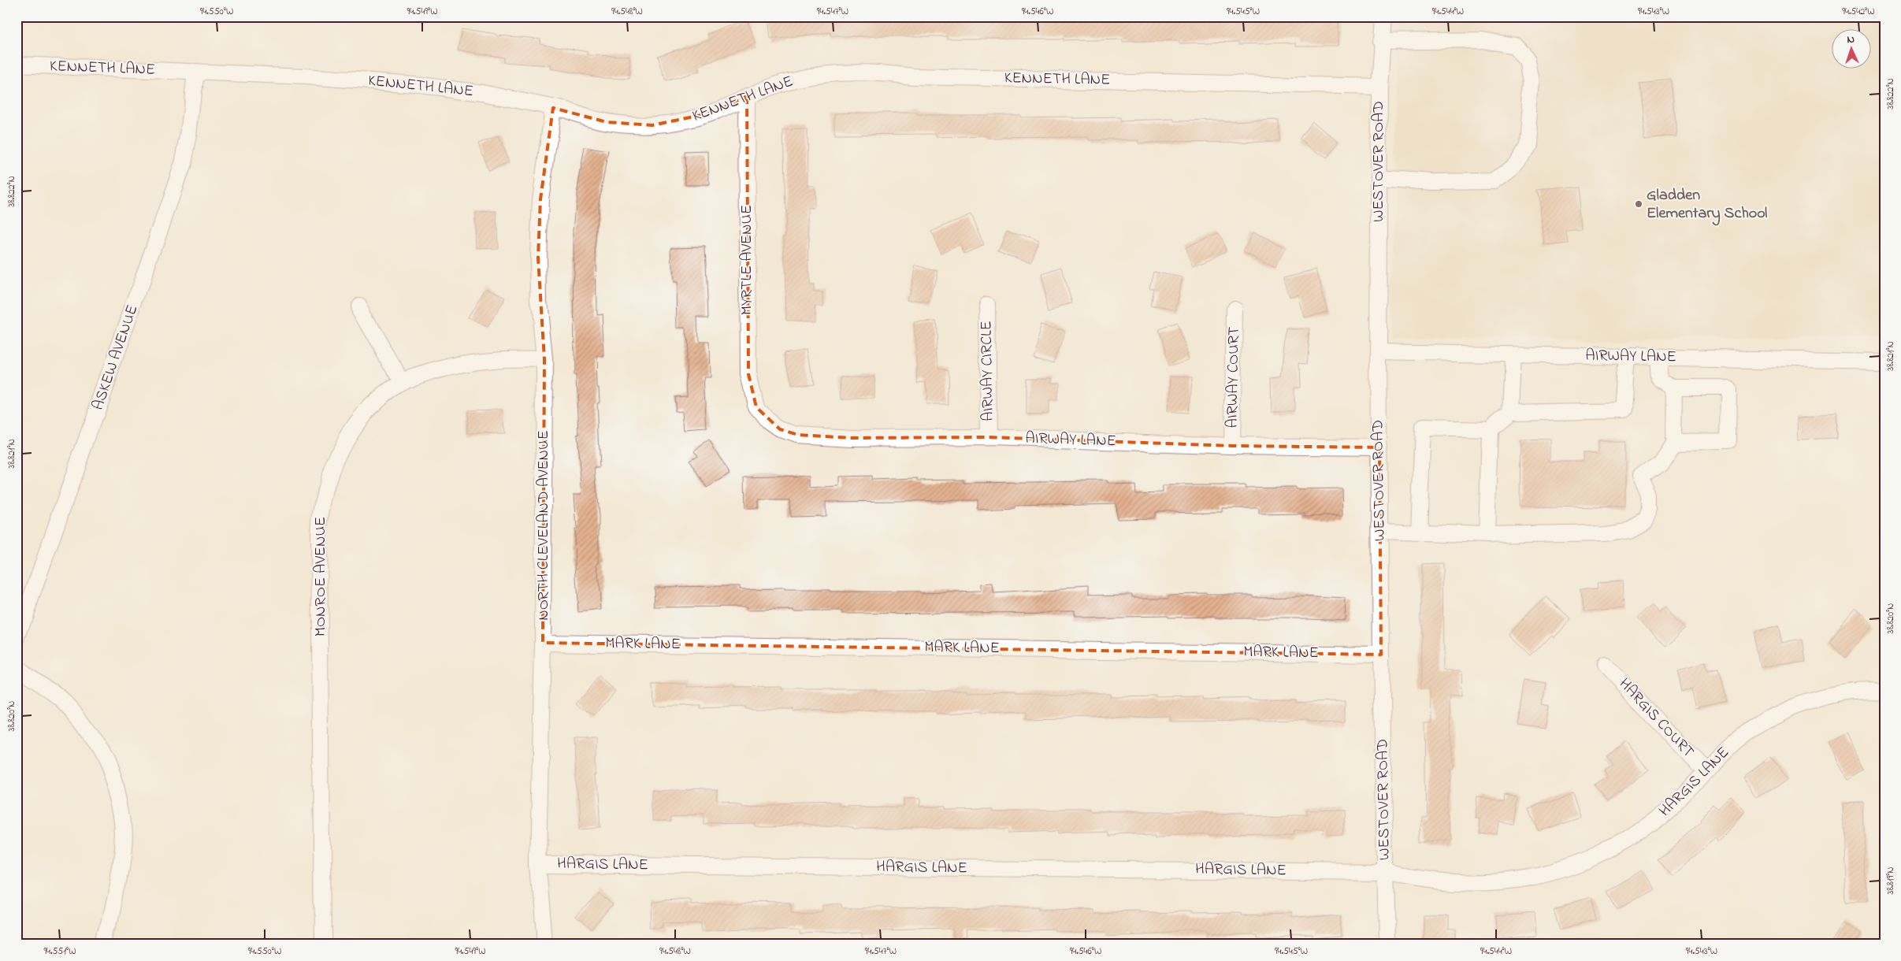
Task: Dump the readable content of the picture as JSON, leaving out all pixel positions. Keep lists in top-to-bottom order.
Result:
{
  "streets": {
    "street": [
      "KENNETH LANE",
      "WESTOVER ROAD",
      "MYRTLE AVENUE",
      "AIRWAY LANE",
      "ASKEW AVENUE",
      "AIRWAY CIRCLE",
      "AIRWAY COURT",
      "NORTH CLEVELAND AVENUE",
      "MONROE AVENUE",
      "MARK LANE",
      "HARGIS COURT",
      "HARGIS LANE"
    ]
  },
  "crossings": [
    ["KENNETH LANE", "WESTOVER ROAD"],
    ["KENNETH LANE", "MYRTLE AVENUE"],
    ["KENNETH LANE", "ASKEW AVENUE"],
    ["KENNETH LANE", "NORTH CLEVELAND AVENUE"],
    ["WESTOVER ROAD", "AIRWAY LANE"],
    ["WESTOVER ROAD", "MARK LANE"],
    ["WESTOVER ROAD", "HARGIS LANE"],
    ["MYRTLE AVENUE", "AIRWAY LANE"],
    ["AIRWAY LANE", "AIRWAY CIRCLE"],
    ["AIRWAY LANE", "AIRWAY COURT"],
    ["NORTH CLEVELAND AVENUE", "MONROE AVENUE"],
    ["NORTH CLEVELAND AVENUE", "MARK LANE"],
    ["NORTH CLEVELAND AVENUE", "HARGIS LANE"],
    ["HARGIS COURT", "HARGIS LANE"]
  ],
  "places": ["Gladden Elementary School"],
  "north": "top",
  "coordinates": [
    "94.550°W",
    "94.549°W",
    "94.548°W",
    "94.547°W",
    "94.546°W",
    "94.545°W",
    "94.544°W",
    "94.543°W",
    "94.542°W",
    "38.822°N",
    "38.821°N",
    "38.820°N",
    "38.819°N",
    "94.551°W"
  ]
}
